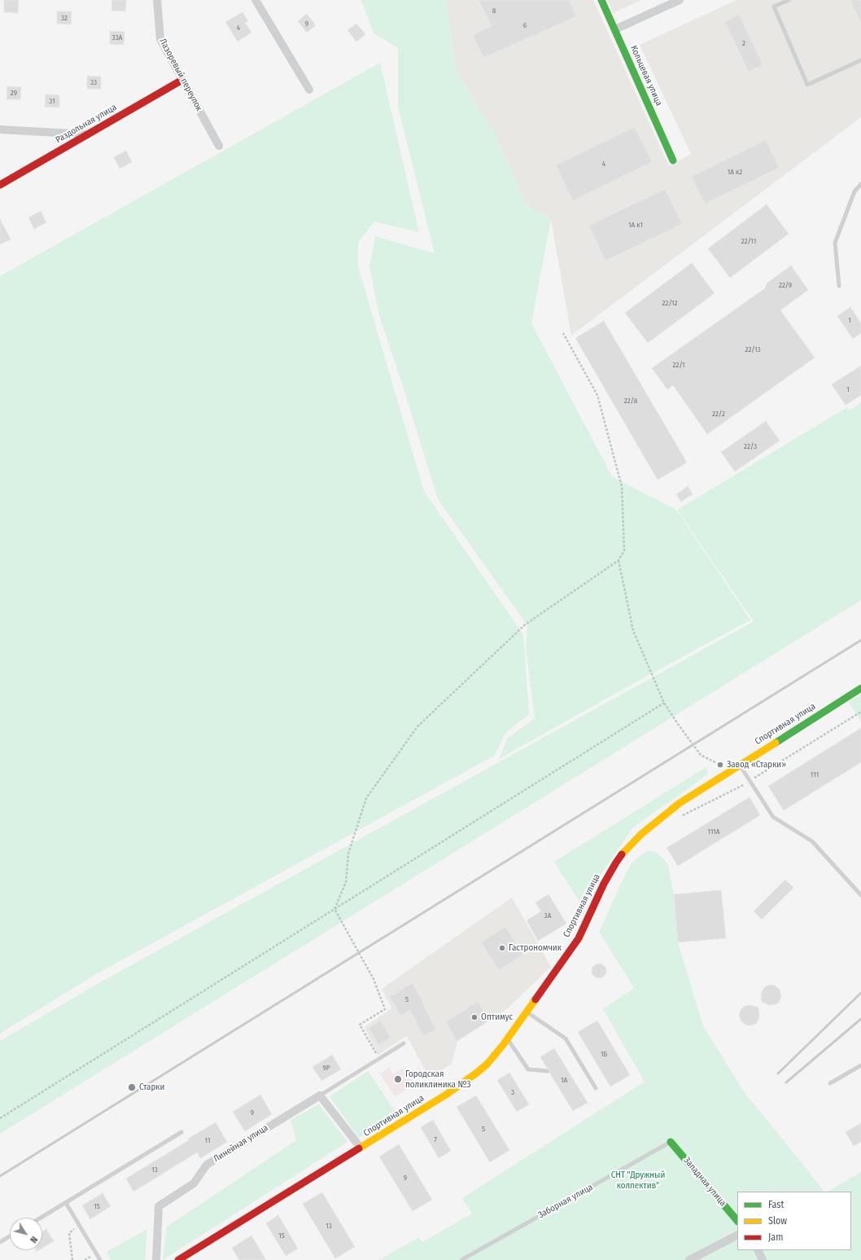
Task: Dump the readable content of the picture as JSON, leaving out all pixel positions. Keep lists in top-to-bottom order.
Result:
{
  "streets": {
    "street": [
      "Лазоревый переулок",
      "Кольцевая улица",
      "Раздольная улица",
      "Спортивная улица",
      "Линейная улица",
      "Западная улица"
    ],
    "lane": ["Заборная улица"]
  },
  "crossings": [
    ["Лазоревый переулок", "Раздольная улица"],
    ["Западная улица", "Заборная улица"]
  ],
  "parks": ["СНТ \"Дружный коллектив\""],
  "places": [
    "Завод «Старки»",
    "Гастрономчик",
    "Оптимус",
    "Городская поликлиника №3",
    "Старки"
  ],
  "house_numbers": [
    "8",
    "32",
    "9",
    "6",
    "4",
    "33А",
    "2",
    "33",
    "29",
    "31",
    "4",
    "1А к2",
    "1А к1",
    "22/11",
    "22/9",
    "22/12",
    "1",
    "22/13",
    "22/1",
    "1",
    "22/8",
    "22/2",
    "22/3",
    "111",
    "111А",
    "3А",
    "5",
    "1Б",
    "9Р",
    "1А",
    "3",
    "9",
    "5",
    "7",
    "11",
    "13",
    "9",
    "15",
    "13",
    "15"
  ],
  "legend": ["Fast", "Slow", "Jam"],
  "north": "bottom right"
}
